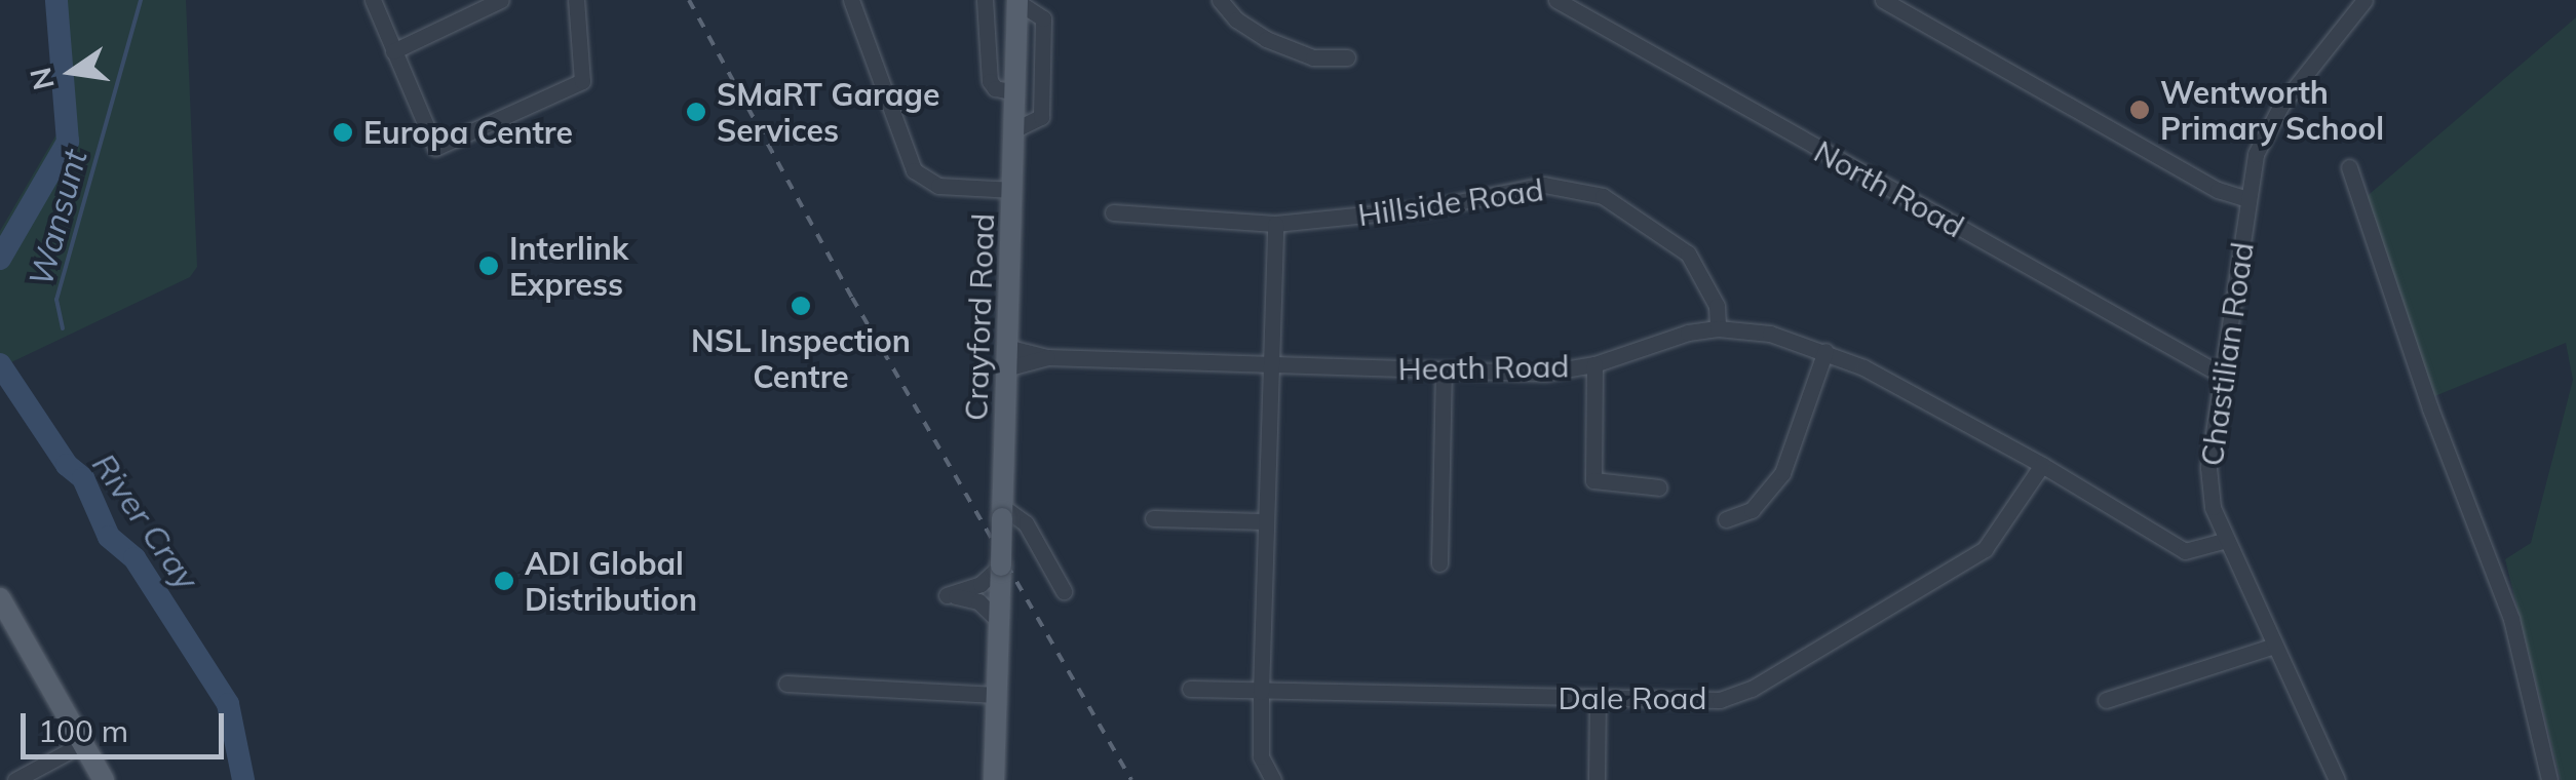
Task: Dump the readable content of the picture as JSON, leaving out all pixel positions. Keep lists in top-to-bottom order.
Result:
{
  "streets": {
    "main road": ["Crayford Road"],
    "street": [
      "North Road",
      "Hillside Road",
      "Chastilian Road",
      "Heath Road",
      "Dale Road"
    ]
  },
  "crossings": [
    ["North Road", "Chastilian Road"],
    ["Hillside Road", "Heath Road"],
    ["Crayford Road", "Heath Road"],
    ["Chastilian Road", "Heath Road"],
    ["Heath Road", "Dale Road"]
  ],
  "water": ["Wansunt", "River Cray"],
  "places": [
    "Wentworth Primary School",
    "SMaRT Garage Services",
    "Europa Centre",
    "Interlink Express",
    "NSL Inspection Centre",
    "ADI Global Distribution"
  ],
  "scale_bar": "100 m",
  "north": "left"
}
